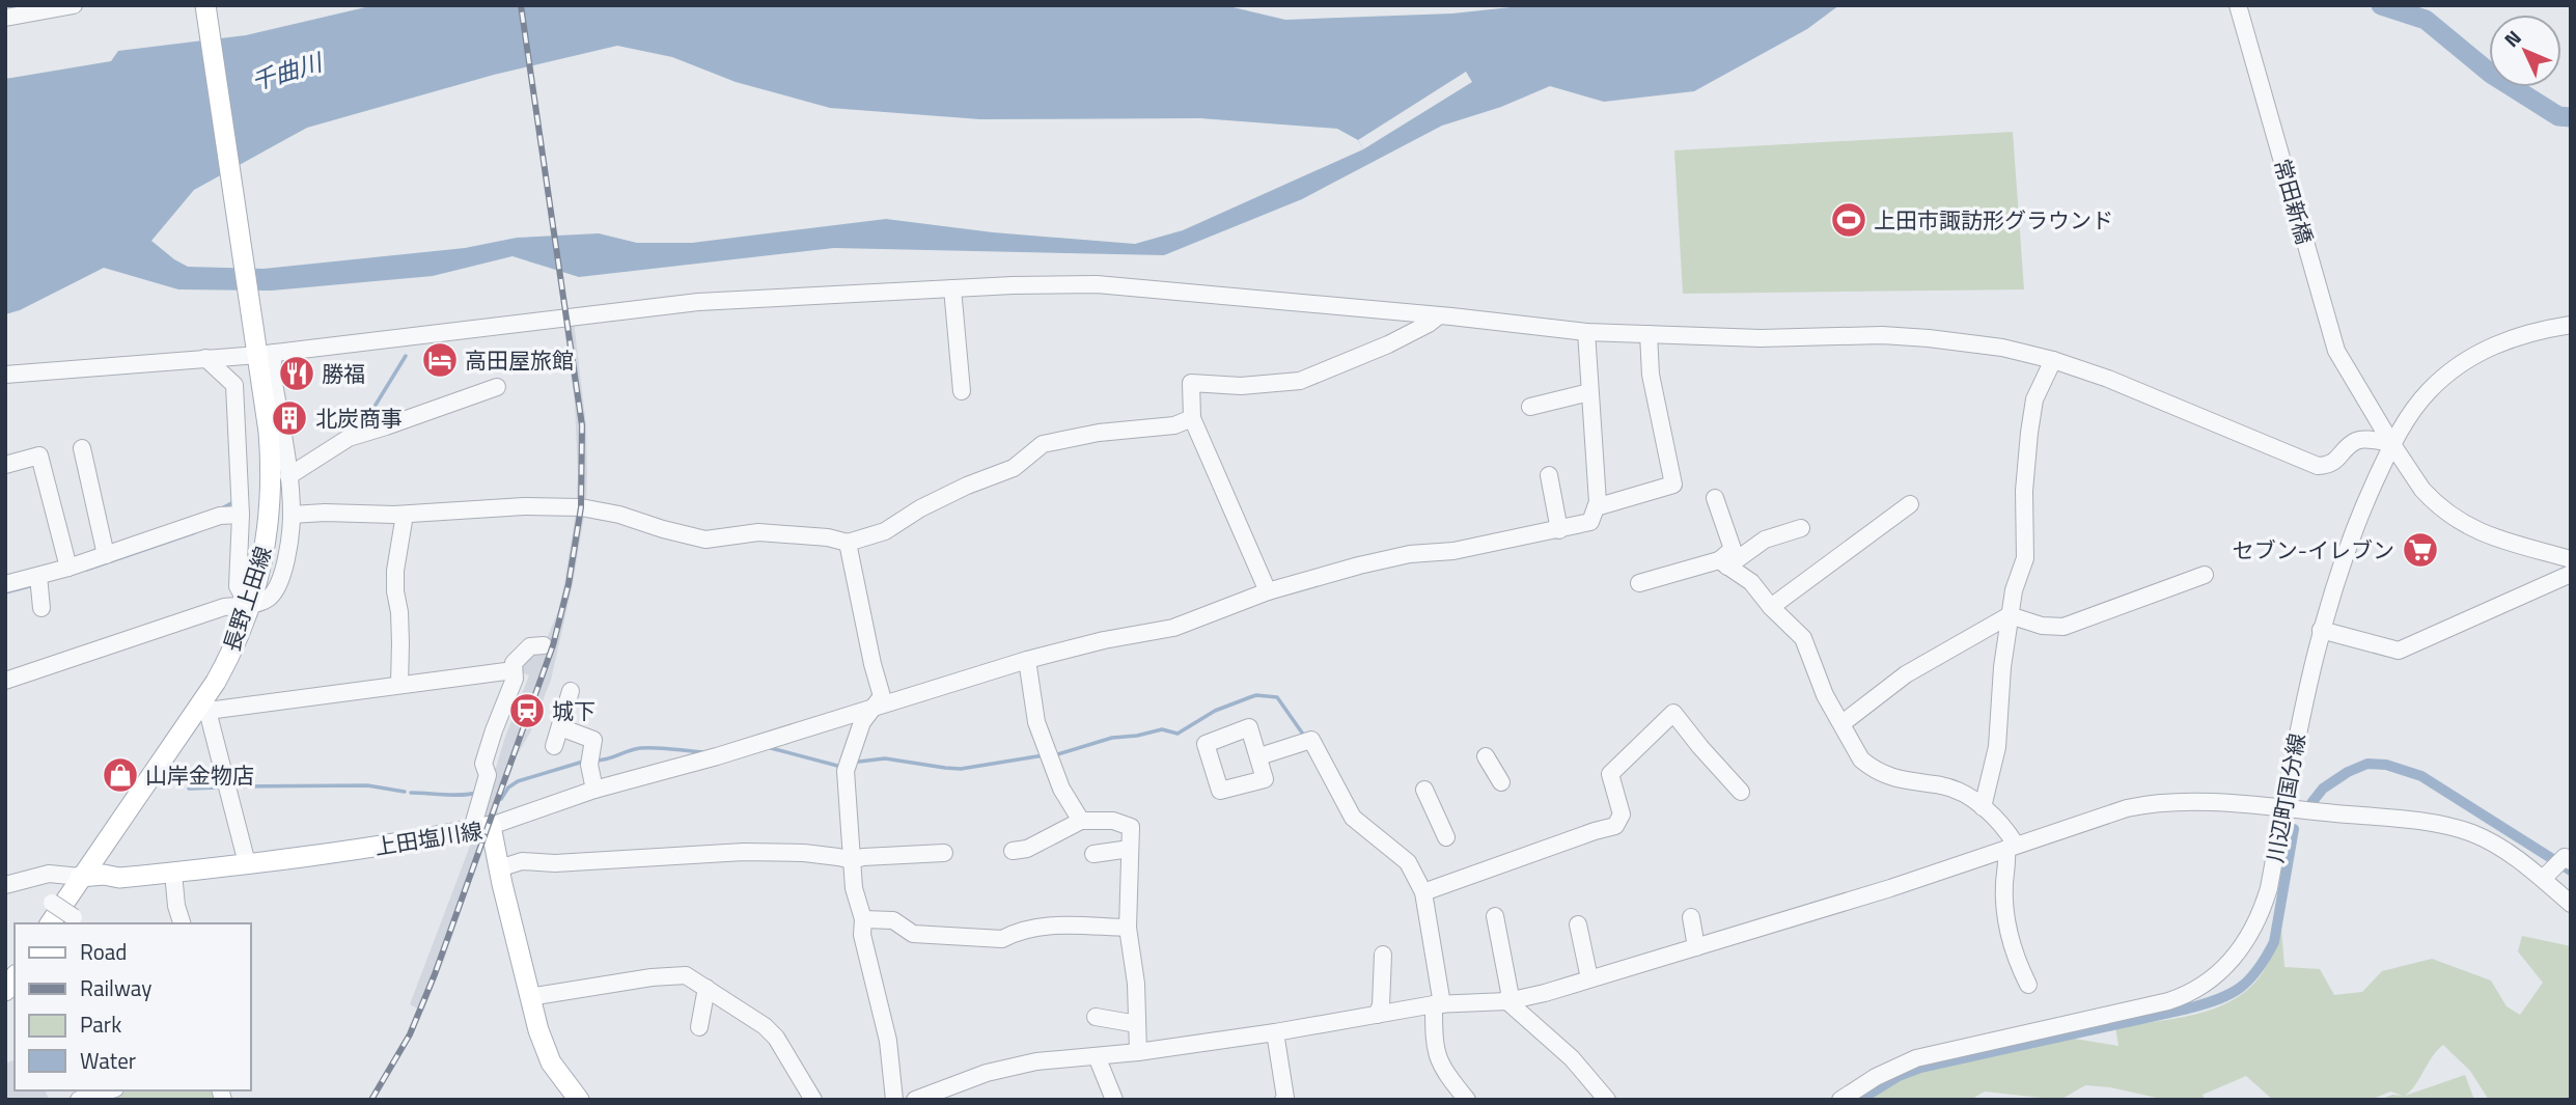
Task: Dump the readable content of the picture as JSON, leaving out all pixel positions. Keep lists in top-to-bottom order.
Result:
{
  "streets": {
    "main road": ["長野上田線", "上田塩川線"],
    "street": ["常田新橋", "川辺町国分線"]
  },
  "crossings": [
    ["常田新橋", "川辺町国分線"],
    ["長野上田線", "上田塩川線"]
  ],
  "water": ["千曲川"],
  "places": {
    "sports": ["上田市諏訪形グラウンド"],
    "hotel": ["高田屋旅館"],
    "restaurant": ["勝福"],
    "building": ["北炭商事"],
    "supermarket": ["セブン-イレブン"],
    "station": ["城下"],
    "shop": ["山岸金物店"]
  },
  "legend": [
    "Road",
    "Railway",
    "Park",
    "Water"
  ],
  "north": "top left"
}
